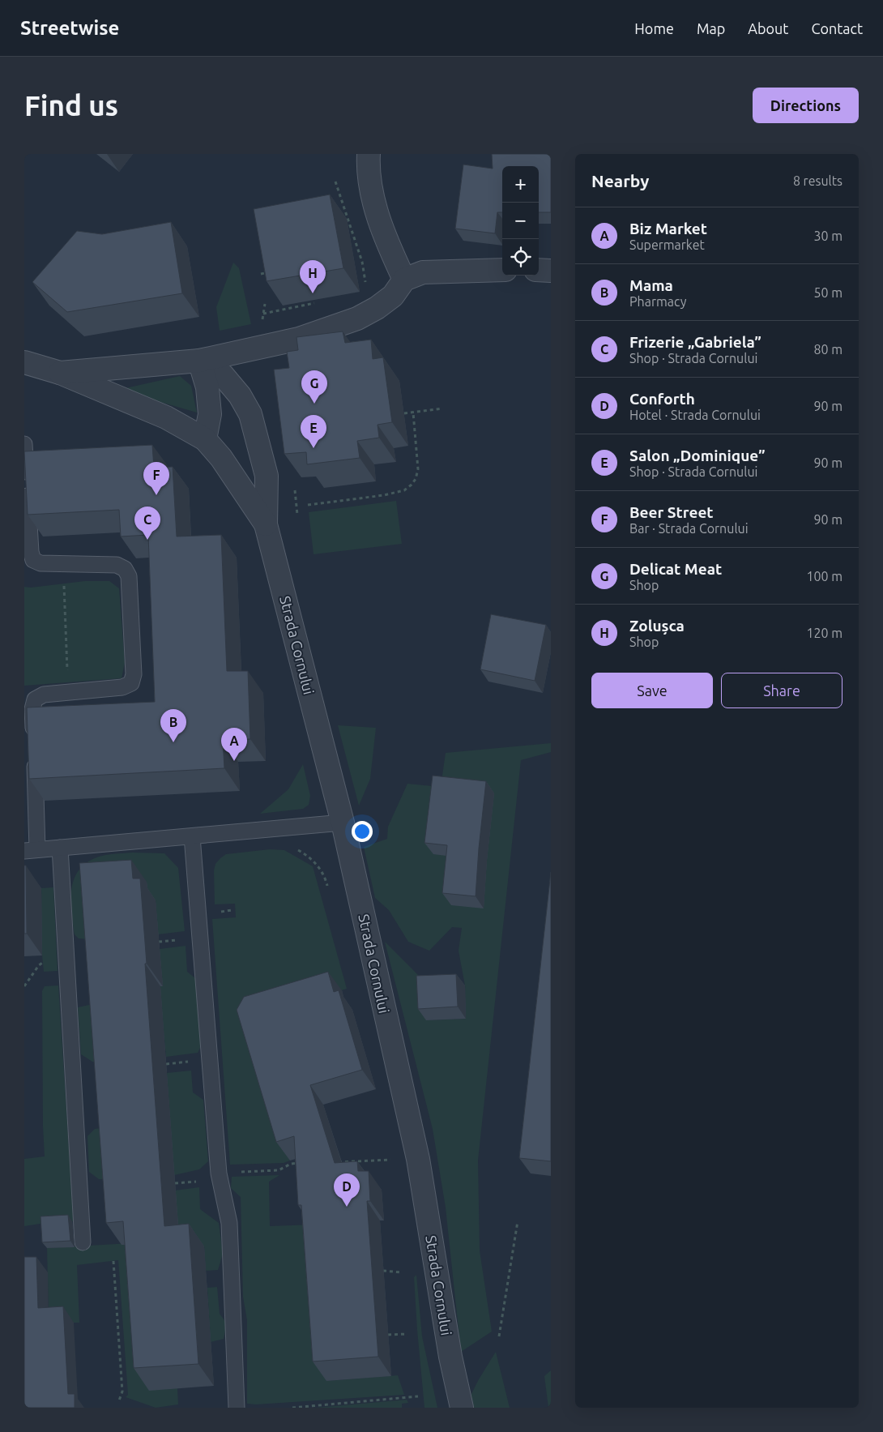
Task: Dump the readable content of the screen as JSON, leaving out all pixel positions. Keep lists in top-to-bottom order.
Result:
{
  "streets": {
    "street": ["Strada Cornului"]
  },
  "page": {
    "header": "Streetwise",
    "nav": [
      "Home",
      "Map",
      "About",
      "Contact"
    ],
    "buttons": [
      "Directions",
      ["Save", "Share"]
    ],
    "title": "Find us",
    "heading": ["Nearby", "8 results"],
    "map_buttons": ["+", "−"],
    "list": [
      {
        "mark": "A",
        "name": "Biz Market",
        "note": "Supermarket",
        "value": "30 m"
      },
      {
        "mark": "B",
        "name": "Mama",
        "note": "Pharmacy",
        "value": "50 m"
      },
      {
        "mark": "C",
        "name": "Frizerie „Gabriela”",
        "note": "Shop · Strada Cornului",
        "value": "80 m"
      },
      {
        "mark": "D",
        "name": "Conforth",
        "note": "Hotel · Strada Cornului",
        "value": "90 m"
      },
      {
        "mark": "E",
        "name": "Salon „Dominique”",
        "note": "Shop · Strada Cornului",
        "value": "90 m"
      },
      {
        "mark": "F",
        "name": "Beer Street",
        "note": "Bar · Strada Cornului",
        "value": "90 m"
      },
      {
        "mark": "G",
        "name": "Delicat Meat",
        "note": "Shop",
        "value": "100 m"
      },
      {
        "mark": "H",
        "name": "Zolușca",
        "note": "Shop",
        "value": "120 m"
      }
    ],
    "pins": [
      "H",
      "G",
      "E",
      "F",
      "C",
      "B",
      "A",
      "D"
    ]
  }
}
